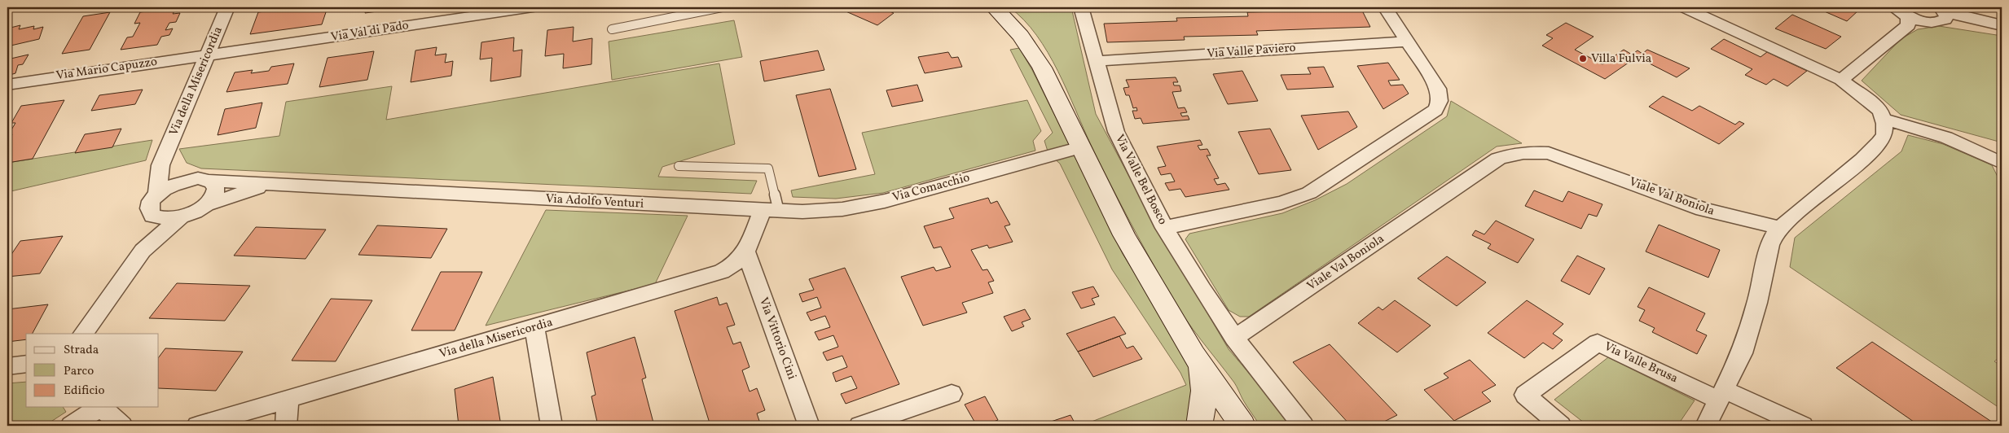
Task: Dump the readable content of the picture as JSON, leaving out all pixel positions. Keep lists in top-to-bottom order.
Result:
{
  "streets": {
    "street": [
      "Via Val di Pado",
      "Via Valle Paviero",
      "Via Mario Capuzzo",
      "Via della Misericordia",
      "Via Valle Bel Bosco",
      "Via Comacchio",
      "Viale Val Boniola",
      "Via Adolfo Venturi",
      "Via Vittorio Cini",
      "Via Valle Brusa"
    ]
  },
  "crossings": [
    ["Via Val di Pado", "Via Mario Capuzzo"],
    ["Via Val di Pado", "Via della Misericordia"],
    ["Via Valle Paviero", "Via Valle Bel Bosco"],
    ["Via Mario Capuzzo", "Via della Misericordia"],
    ["Via della Misericordia", "Via Comacchio"],
    ["Via della Misericordia", "Via Adolfo Venturi"],
    ["Via della Misericordia", "Via Vittorio Cini"],
    ["Via Valle Bel Bosco", "Viale Val Boniola"],
    ["Via Comacchio", "Via Adolfo Venturi"]
  ],
  "places": ["Villa Fulvia"],
  "legend": ["Strada", "Parco", "Edificio"]
}
